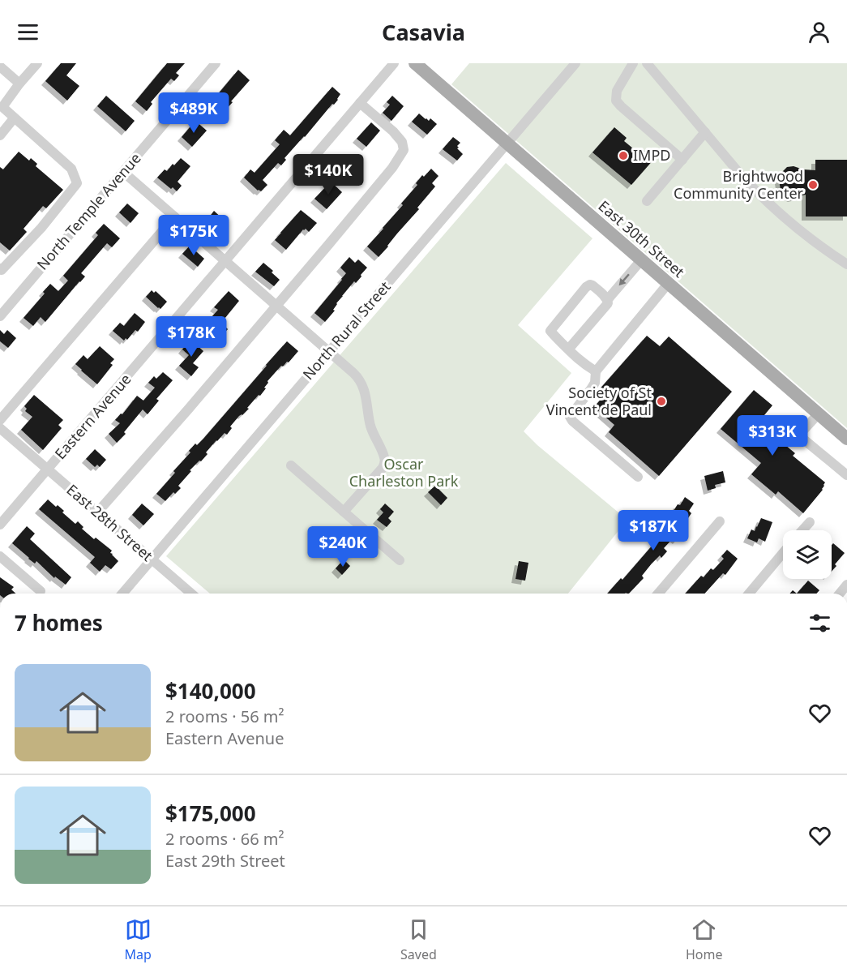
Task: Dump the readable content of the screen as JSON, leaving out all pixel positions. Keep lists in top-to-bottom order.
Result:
{
  "streets": {
    "main road": ["East 30th Street"],
    "street": [
      "North Temple Avenue",
      "North Rural Street",
      "Eastern Avenue",
      "East 28th Street"
    ]
  },
  "crossings": [
    ["East 30th Street", "North Rural Street"],
    ["North Rural Street", "East 28th Street"],
    ["Eastern Avenue", "East 28th Street"]
  ],
  "parks": ["Oscar Charleston Park"],
  "places": ["IMPD", "Brightwood Community Center", "Society of St Vincent de Paul"],
  "page": {
    "header": "Casavia",
    "price": [
      "$489K",
      "$140K",
      "$175K",
      "$178K",
      "$313K",
      "$187K",
      "$240K"
    ],
    "heading": "7 homes",
    "list": [
      {
        "name": "$140,000",
        "note": "2 rooms · 56 m² · Eastern Avenue"
      },
      {
        "name": "$175,000",
        "note": "2 rooms · 66 m² · East 29th Street"
      }
    ],
    "tabs": ["Map", "Saved", "Home"]
  }
}
